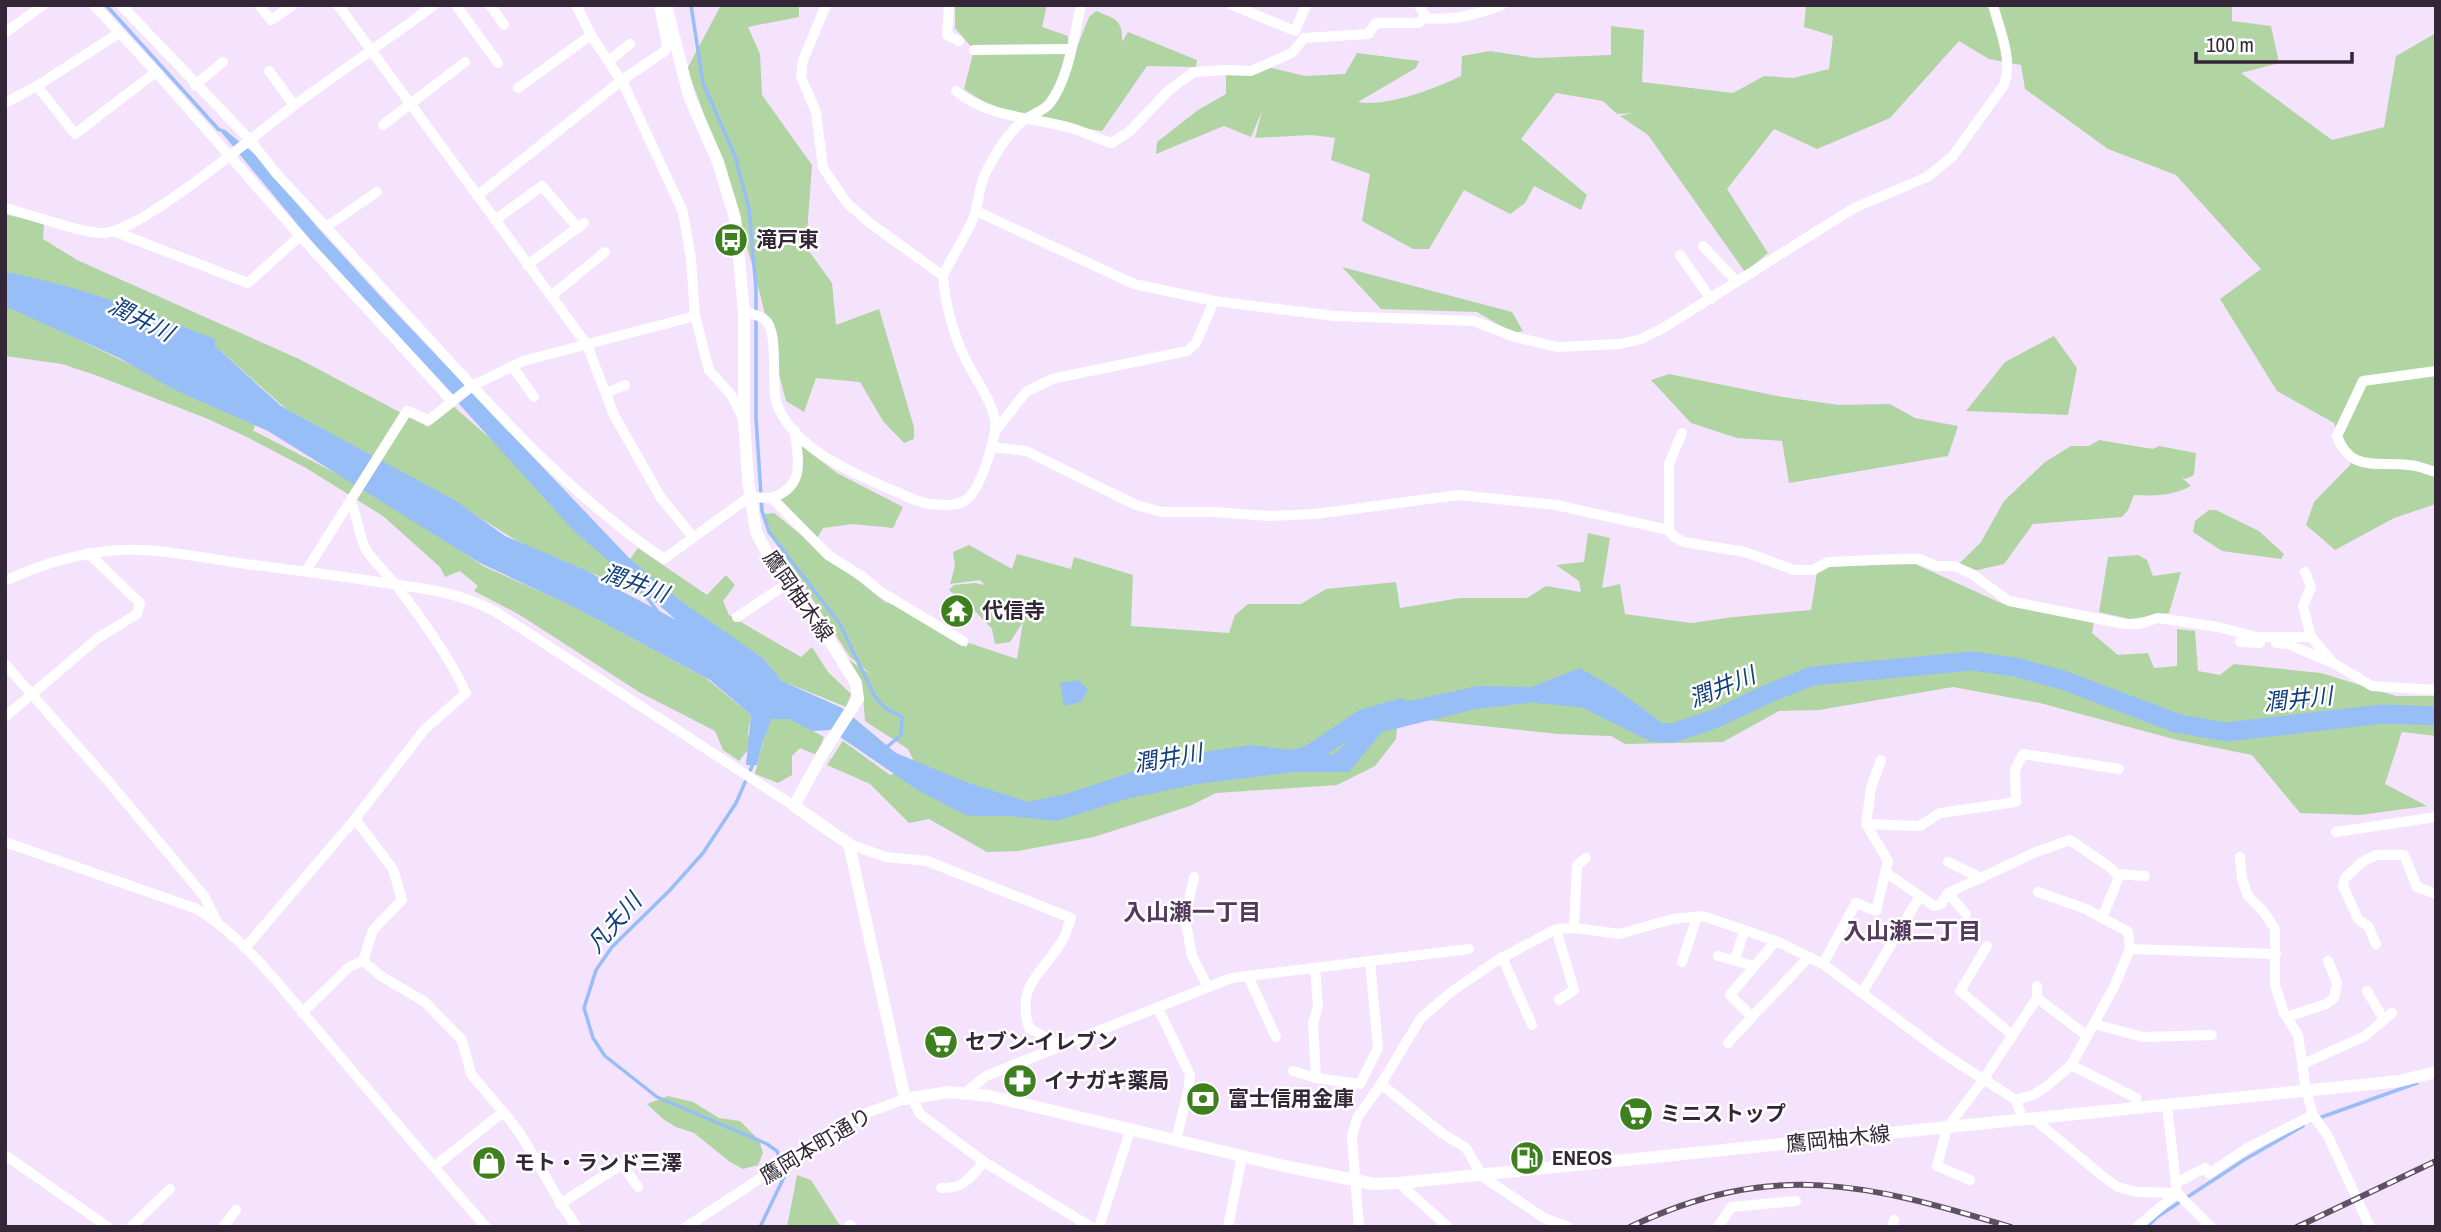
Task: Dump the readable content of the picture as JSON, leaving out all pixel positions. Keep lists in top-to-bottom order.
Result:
{
  "streets": {
    "main road": ["鷹岡柚木線", "鷹岡本町通り"]
  },
  "crossings": [
    ["鷹岡柚木線", "鷹岡本町通り"]
  ],
  "districts": ["入山瀬一丁目", "入山瀬二丁目"],
  "water": ["潤井川", "凡夫川"],
  "places": {
    "bus stop": ["滝戸東"],
    "temple": ["代信寺"],
    "supermarket": ["セブン-イレブン", "ミニストップ"],
    "pharmacy": ["イナガキ薬局"],
    "bank": ["富士信用金庫"],
    "fuel station": ["ENEOS"],
    "shop": ["モト・ランド三澤"]
  },
  "scale_bar": "100 m"
}
